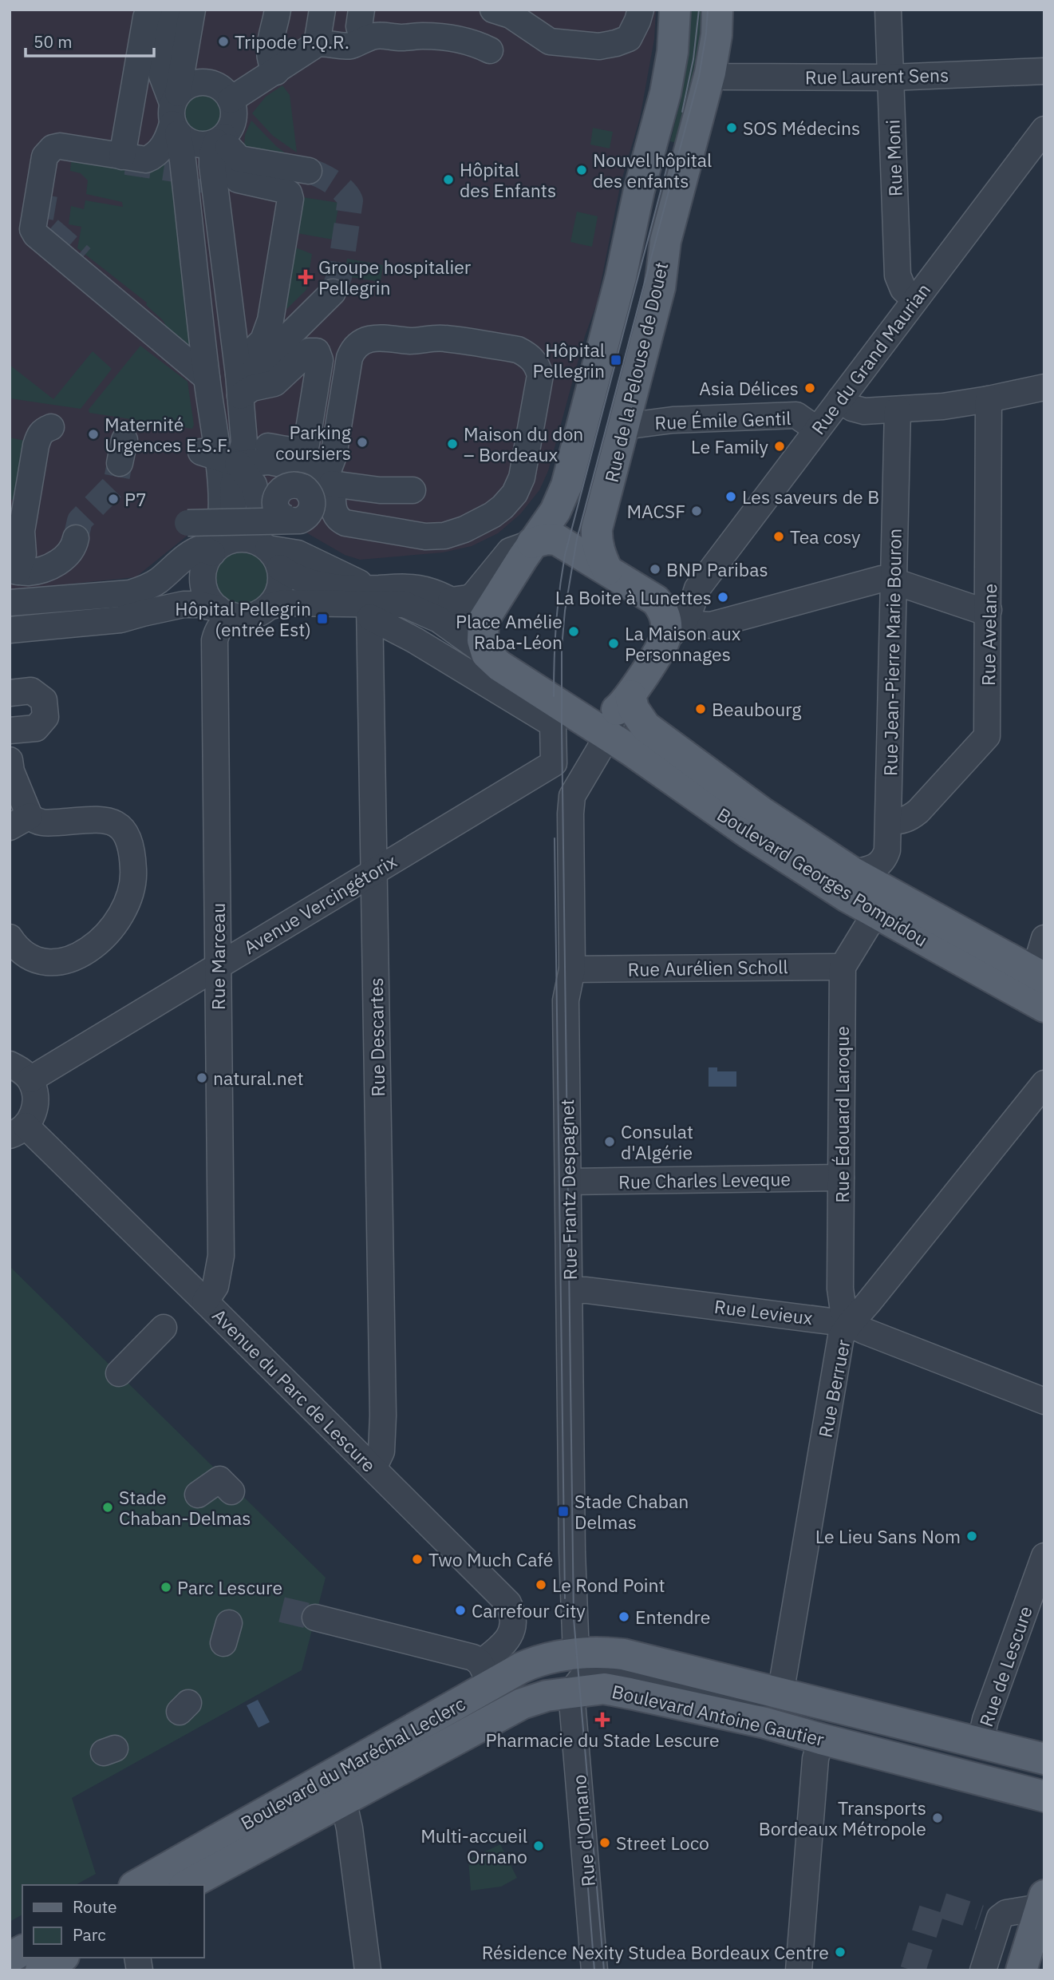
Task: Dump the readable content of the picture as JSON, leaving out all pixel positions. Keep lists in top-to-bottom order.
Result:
{
  "streets": {
    "main road": [
      "Rue de la Pelouse de Douet",
      "Boulevard Georges Pompidou",
      "Boulevard Antoine Gautier",
      "Boulevard du Maréchal Leclerc"
    ],
    "street": [
      "Rue Laurent Sens",
      "Rue Moni",
      "Rue du Grand Maurian",
      "Rue Émile Gentil",
      "Rue Avelane",
      "Rue Jean-Pierre Marie Bouron",
      "Avenue Vercingétorix",
      "Rue Marceau",
      "Rue Aurélien Scholl",
      "Rue Descartes",
      "Rue Édouard Laroque",
      "Rue Charles Leveque",
      "Rue Frantz Despagnet",
      "Rue Levieux",
      "Rue Berruer",
      "Avenue du Parc de Lescure",
      "Rue de Lescure",
      "Rue d'Ornano"
    ]
  },
  "crossings": [
    ["Rue Laurent Sens", "Rue Moni"],
    ["Rue Laurent Sens", "Rue de la Pelouse de Douet"],
    ["Rue Moni", "Rue du Grand Maurian"],
    ["Rue du Grand Maurian", "Rue de la Pelouse de Douet"],
    ["Rue du Grand Maurian", "Rue Émile Gentil"],
    ["Rue du Grand Maurian", "Boulevard Georges Pompidou"],
    ["Rue du Grand Maurian", "Avenue Vercingétorix"],
    ["Rue du Grand Maurian", "Rue Frantz Despagnet"],
    ["Rue de la Pelouse de Douet", "Rue Émile Gentil"],
    ["Rue de la Pelouse de Douet", "Boulevard Georges Pompidou"],
    ["Rue de la Pelouse de Douet", "Avenue Vercingétorix"],
    ["Rue de la Pelouse de Douet", "Rue Frantz Despagnet"],
    ["Rue Avelane", "Rue Jean-Pierre Marie Bouron"],
    ["Rue Jean-Pierre Marie Bouron", "Boulevard Georges Pompidou"],
    ["Boulevard Georges Pompidou", "Avenue Vercingétorix"],
    ["Boulevard Georges Pompidou", "Rue Frantz Despagnet"],
    ["Avenue Vercingétorix", "Rue Marceau"],
    ["Avenue Vercingétorix", "Rue Descartes"],
    ["Avenue Vercingétorix", "Rue Frantz Despagnet"],
    ["Rue Marceau", "Avenue du Parc de Lescure"],
    ["Rue Aurélien Scholl", "Rue Édouard Laroque"],
    ["Rue Aurélien Scholl", "Rue Frantz Despagnet"],
    ["Rue Descartes", "Avenue du Parc de Lescure"],
    ["Rue Édouard Laroque", "Rue Charles Leveque"],
    ["Rue Édouard Laroque", "Rue Levieux"],
    ["Rue Édouard Laroque", "Rue Berruer"],
    ["Rue Charles Leveque", "Rue Frantz Despagnet"],
    ["Rue Frantz Despagnet", "Rue Levieux"],
    ["Rue Frantz Despagnet", "Boulevard Antoine Gautier"],
    ["Rue Frantz Despagnet", "Boulevard du Maréchal Leclerc"],
    ["Rue Levieux", "Rue Berruer"],
    ["Rue Berruer", "Boulevard Antoine Gautier"],
    ["Avenue du Parc de Lescure", "Boulevard du Maréchal Leclerc"],
    ["Rue de Lescure", "Boulevard Antoine Gautier"],
    ["Boulevard Antoine Gautier", "Boulevard du Maréchal Leclerc"],
    ["Boulevard Antoine Gautier", "Rue d'Ornano"],
    ["Boulevard du Maréchal Leclerc", "Rue d'Ornano"]
  ],
  "places": {
    "other": [
      "Tripode P.Q.R.",
      "SOS Médecins",
      "Nouvel hôpital des enfants",
      "Hôpital des Enfants",
      "Asia Délices",
      "Maternité Urgences E.S.F.",
      "Parking coursiers",
      "Maison du don – Bordeaux",
      "Le Family",
      "Les saveurs de B",
      "P7",
      "MACSF",
      "Tea cosy",
      "BNP Paribas",
      "La Boite à Lunettes",
      "Place Amélie Raba-Léon",
      "La Maison aux Personnages",
      "Beaubourg",
      "natural.net",
      "Consulat d'Algérie",
      "Stade Chaban-Delmas",
      "Le Lieu Sans Nom",
      "Two Much Café",
      "Le Rond Point",
      "Parc Lescure",
      "Carrefour City",
      "Entendre",
      "Transports Bordeaux Métropole",
      "Street Loco",
      "Multi-accueil Ornano",
      "Résidence Nexity Studea Bordeaux Centre"
    ],
    "health": ["Groupe hospitalier Pellegrin", "Pharmacie du Stade Lescure"],
    "transit": ["Hôpital Pellegrin", "Hôpital Pellegrin (entrée Est)", "Stade Chaban Delmas"]
  },
  "legend": ["Route", "Parc"],
  "scale_bar": "50 m"
}
